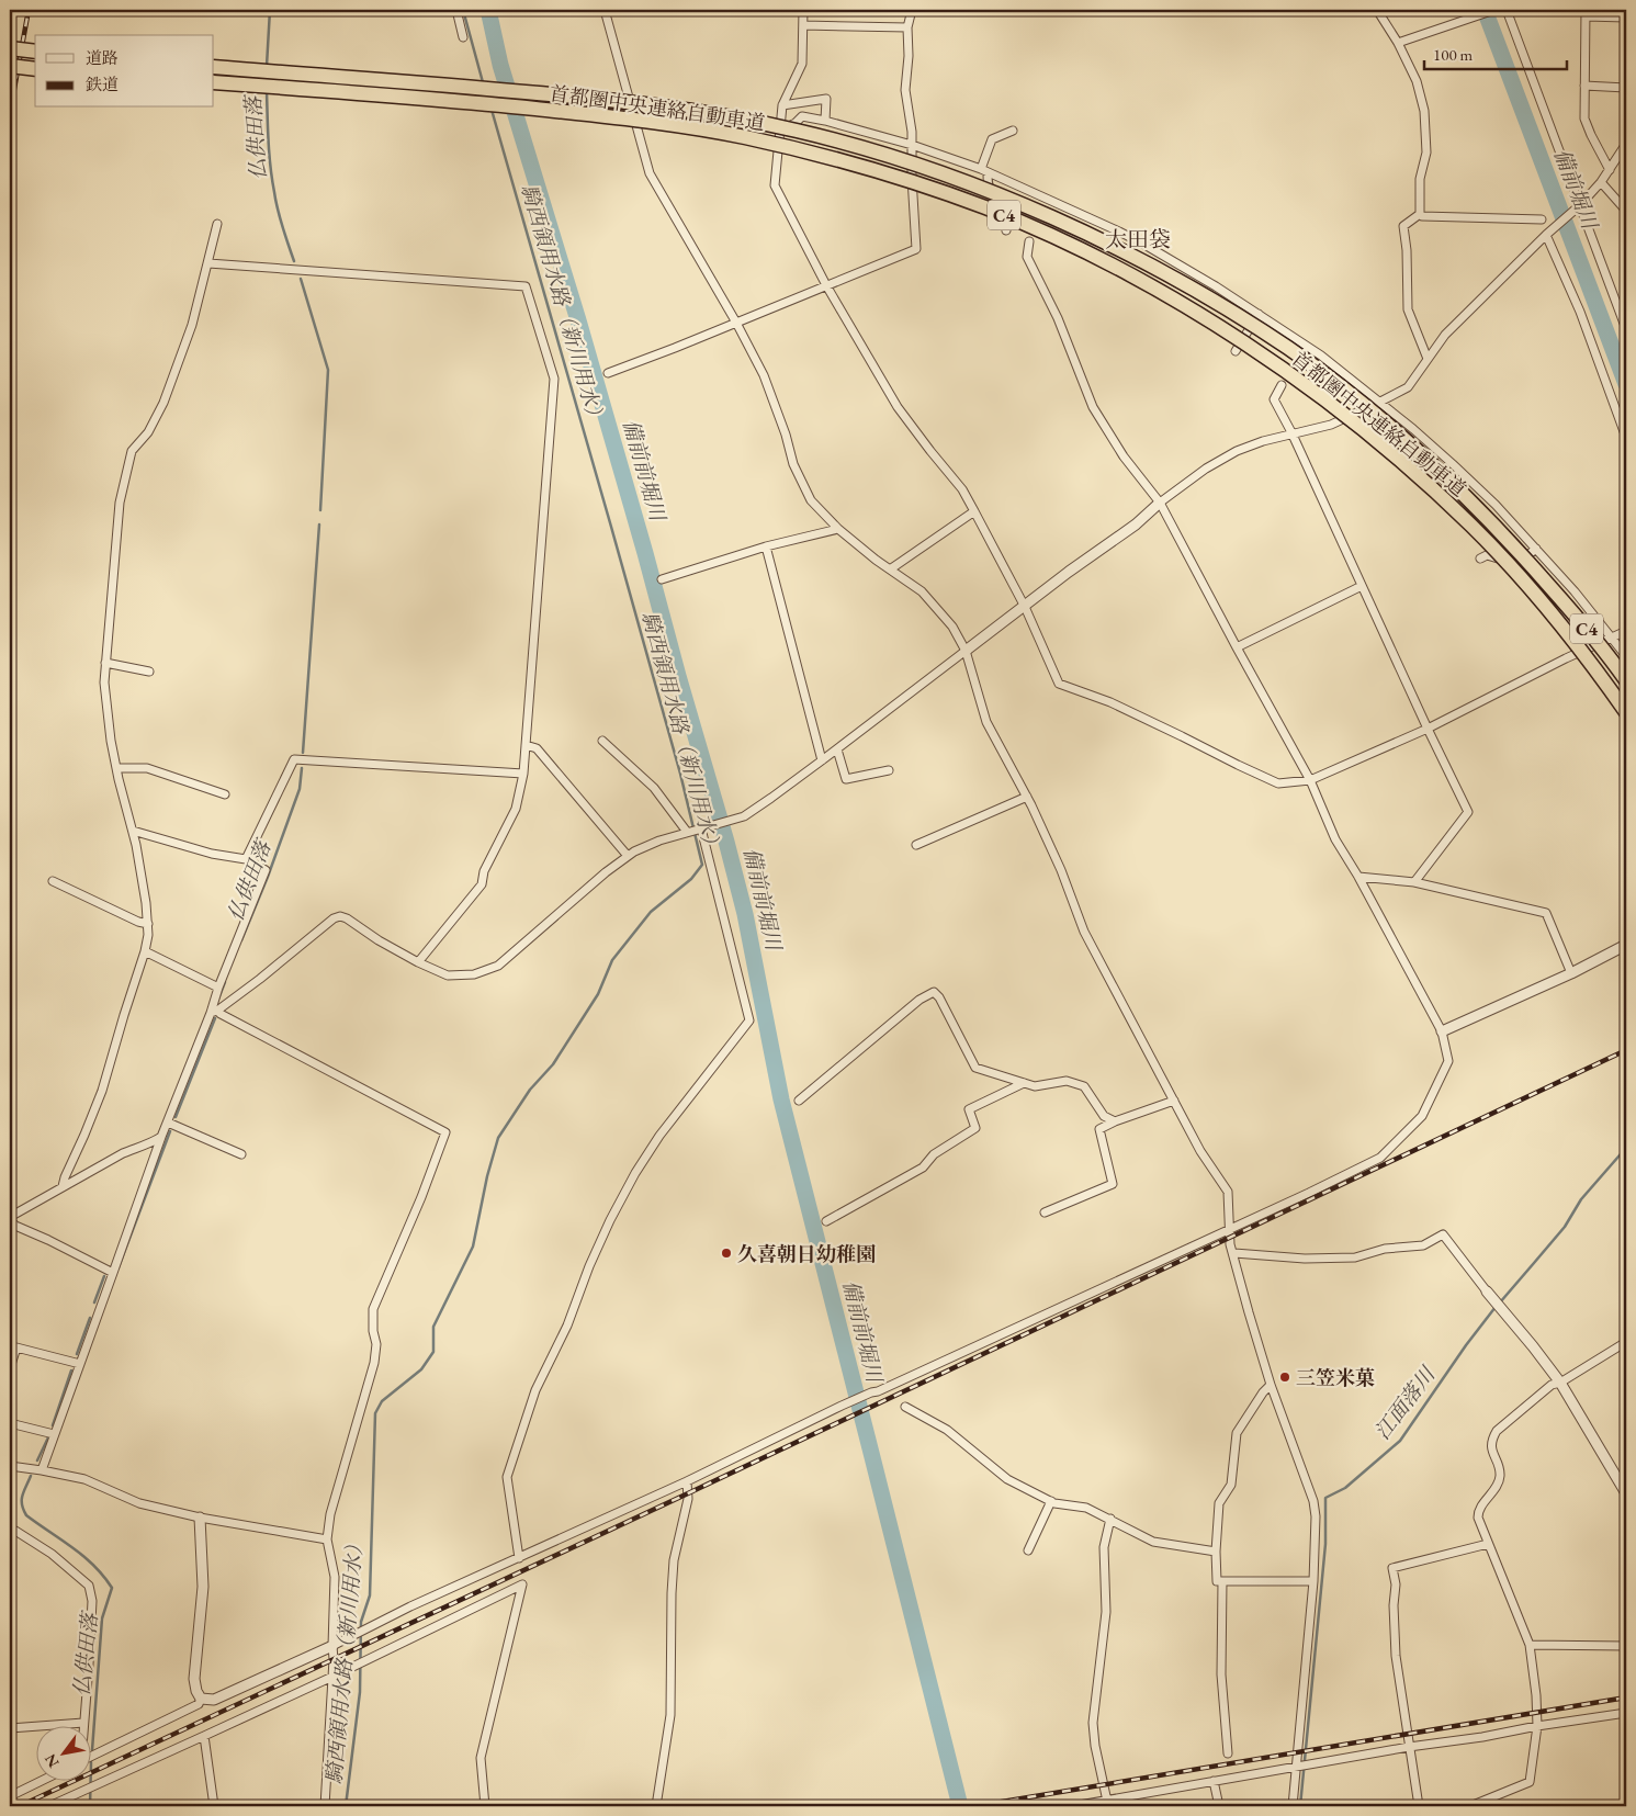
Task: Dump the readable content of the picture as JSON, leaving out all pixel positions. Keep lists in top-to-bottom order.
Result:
{
  "streets": {
    "highway": ["首都圏中央連絡自動車道", "C4"]
  },
  "districts": ["太田袋"],
  "water": [
    "仏供田落",
    "備前堀川",
    "騎西領用水路（新川用水）",
    "備前前堀川",
    "江面落川"
  ],
  "places": ["久喜朝日幼稚園", "三笠米菓"],
  "legend": ["道路", "鉄道"],
  "scale_bar": "100 m",
  "north": "bottom left"
}
